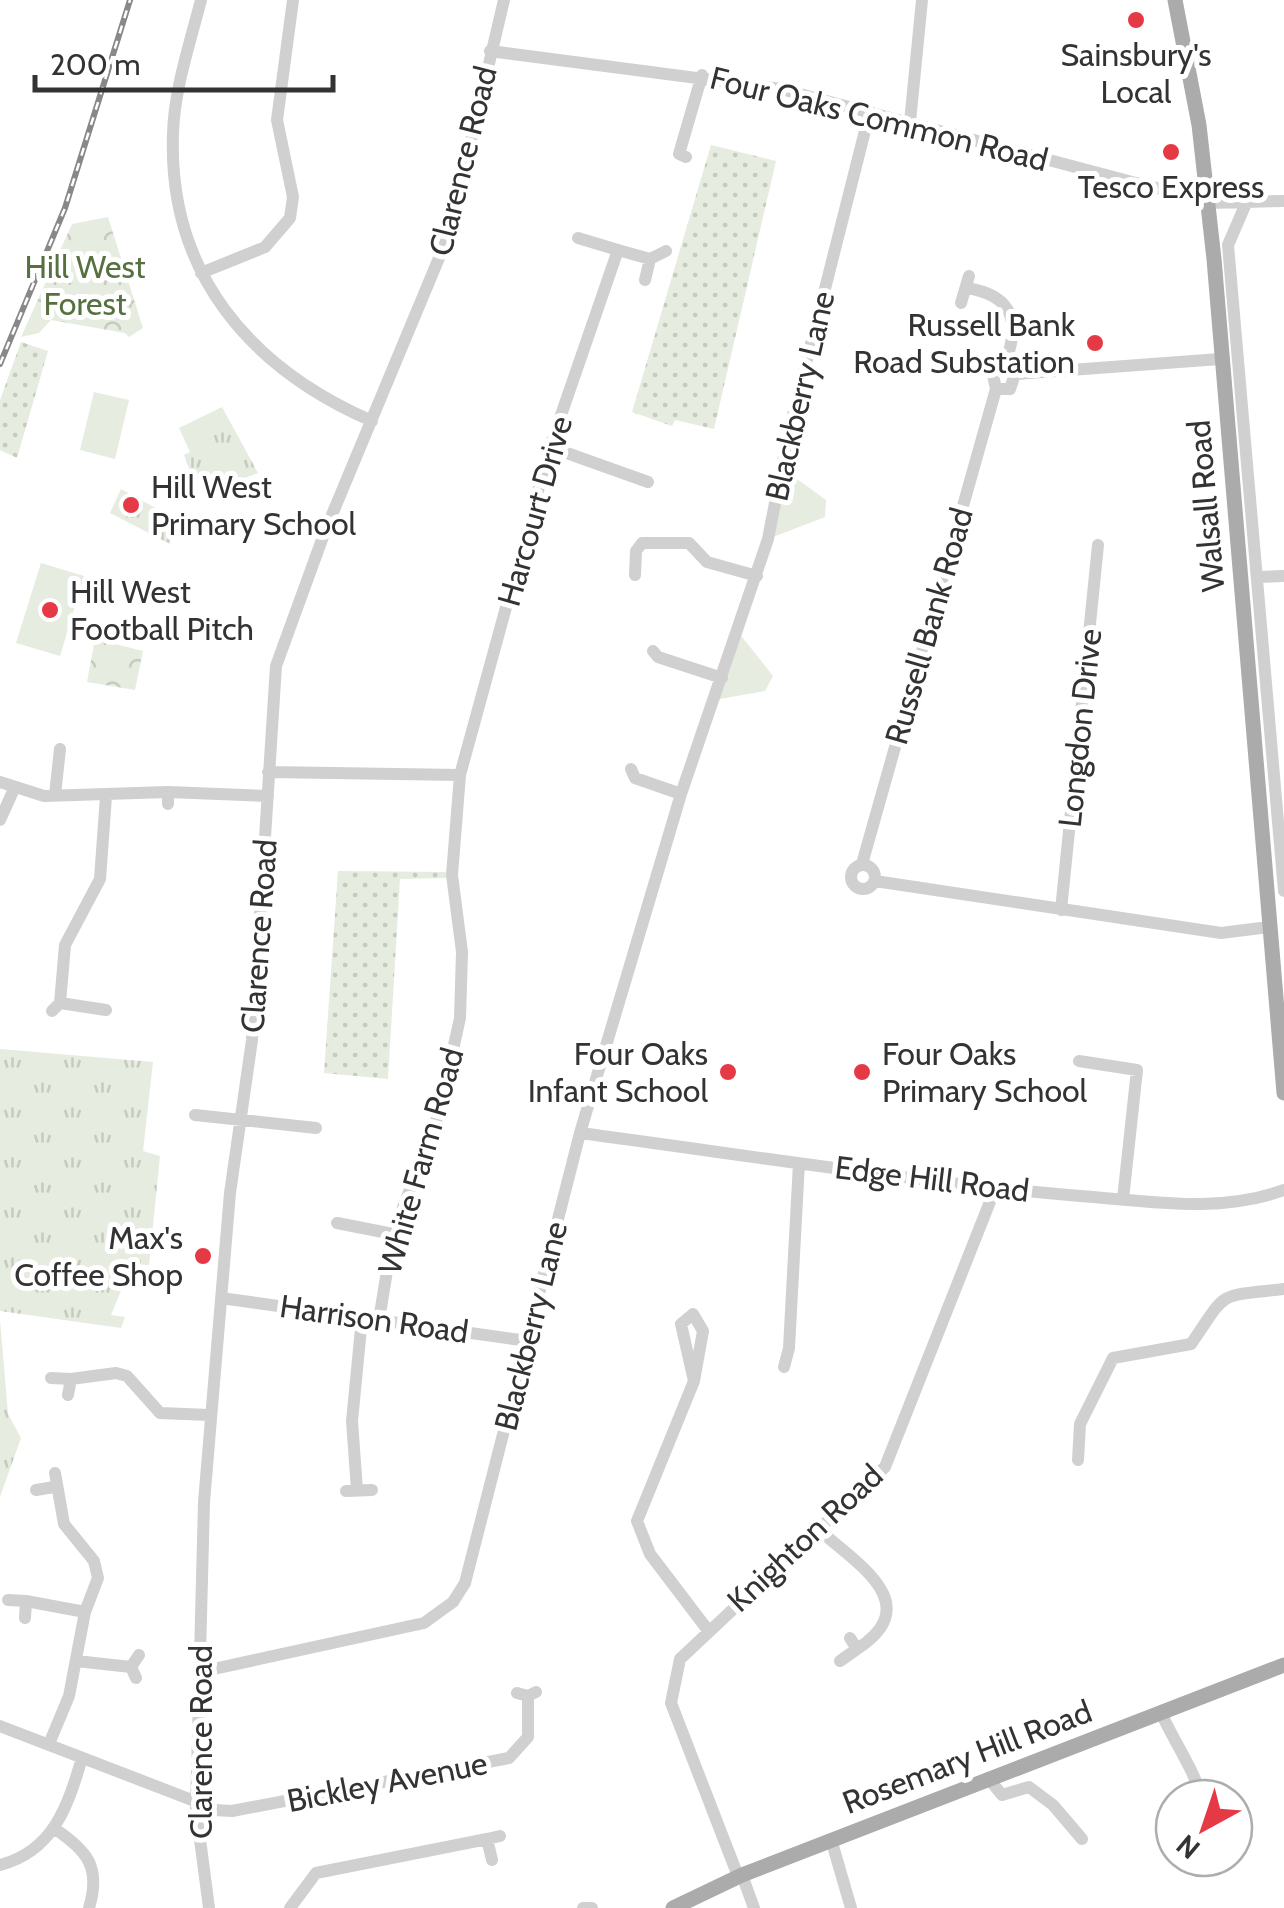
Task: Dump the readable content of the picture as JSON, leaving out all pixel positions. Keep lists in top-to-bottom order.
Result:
{
  "streets": {
    "main road": ["Walsall Road", "Rosemary Hill Road"],
    "street": [
      "Four Oaks Common Road",
      "Clarence Road",
      "Blackberry Lane",
      "Harcourt Drive",
      "Russell Bank Road",
      "Longdon Drive",
      "White Farm Road",
      "Edge Hill Road",
      "Harrison Road",
      "Knighton Road",
      "Bickley Avenue"
    ]
  },
  "crossings": [
    ["Four Oaks Common Road", "Clarence Road"],
    ["Four Oaks Common Road", "Blackberry Lane"],
    ["Four Oaks Common Road", "Walsall Road"],
    ["Clarence Road", "Blackberry Lane"],
    ["Clarence Road", "Harrison Road"],
    ["Clarence Road", "Bickley Avenue"],
    ["Blackberry Lane", "Edge Hill Road"],
    ["Blackberry Lane", "Harrison Road"],
    ["Harcourt Drive", "White Farm Road"],
    ["White Farm Road", "Harrison Road"],
    ["Edge Hill Road", "Knighton Road"],
    ["Knighton Road", "Rosemary Hill Road"]
  ],
  "parks": ["Hill West Forest"],
  "places": [
    "Sainsbury's Local",
    "Tesco Express",
    "Russell Bank Road Substation",
    "Hill West Primary School",
    "Hill West Football Pitch",
    "Four Oaks Infant School",
    "Four Oaks Primary School",
    "Max's Coffee Shop"
  ],
  "scale_bar": "200 m",
  "north": "bottom left"
}
